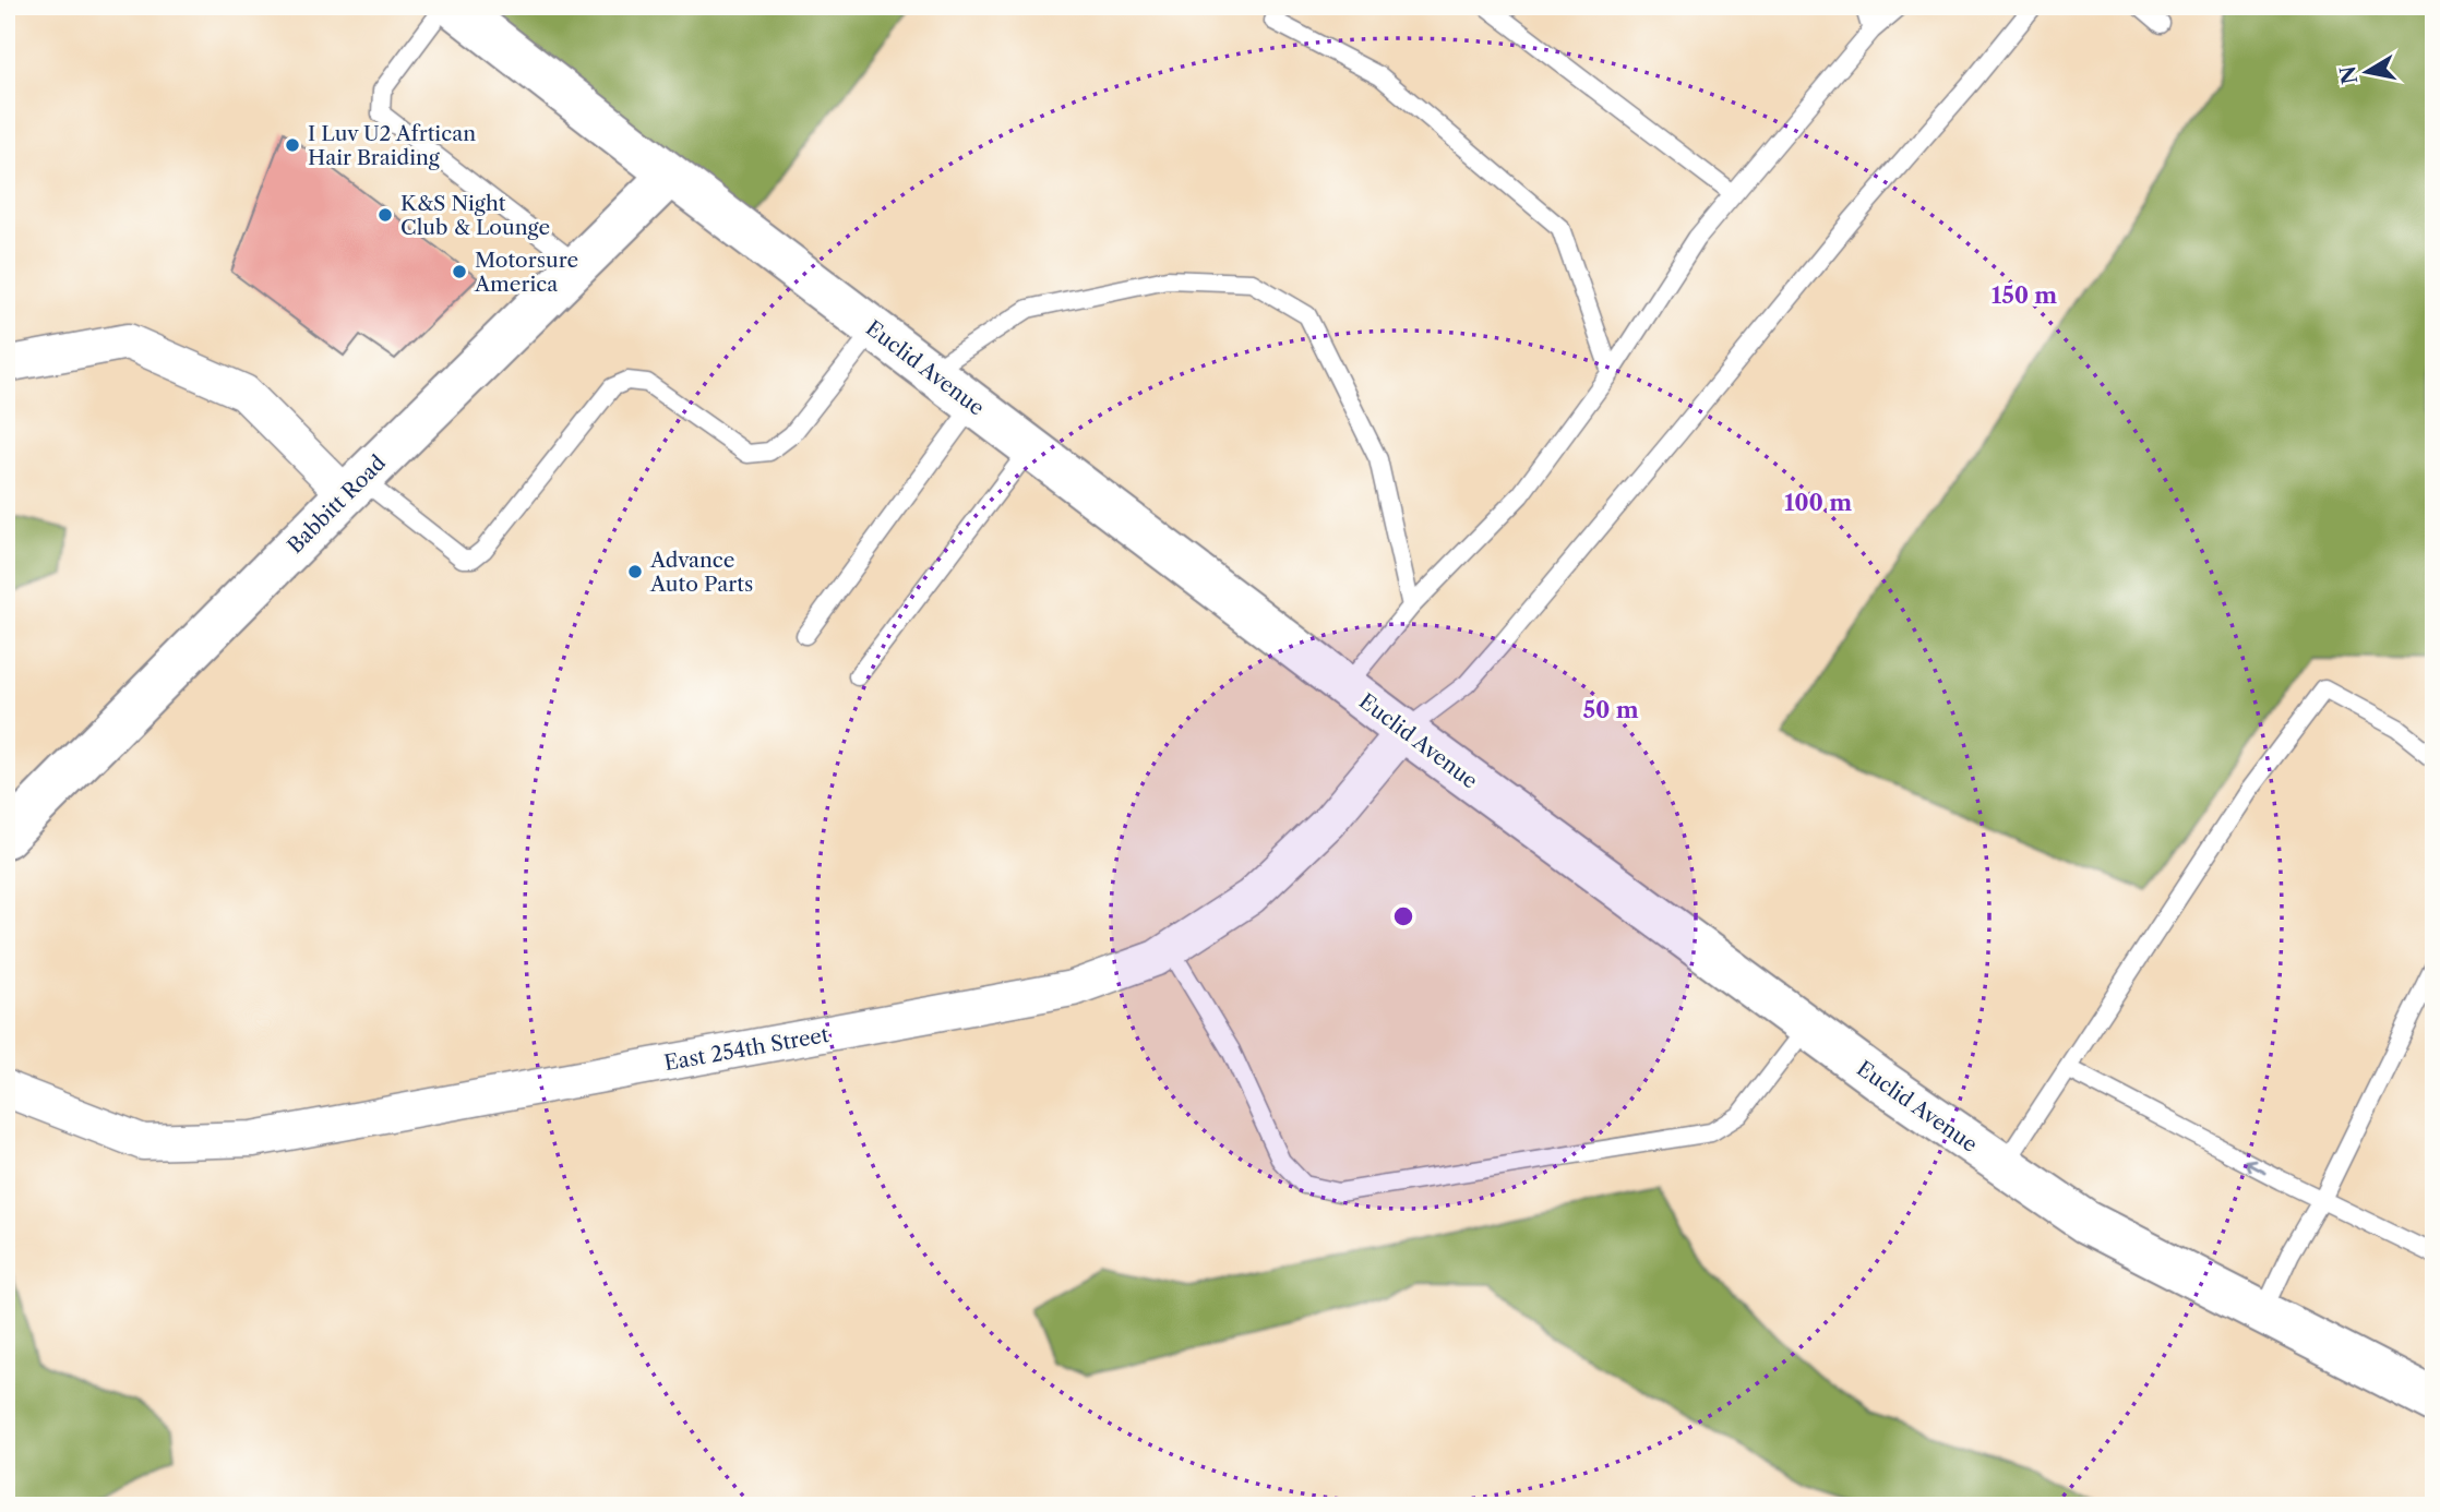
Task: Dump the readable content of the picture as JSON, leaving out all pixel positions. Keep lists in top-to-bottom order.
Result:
{
  "streets": {
    "main road": ["Euclid Avenue", "Babbitt Road"],
    "street": ["East 254th Street"]
  },
  "crossings": [
    ["Euclid Avenue", "Babbitt Road"],
    ["Euclid Avenue", "East 254th Street"]
  ],
  "places": [
    "I Luv U2 Afrtican Hair Braiding",
    "K&S Night Club & Lounge",
    "Motorsure America",
    "Advance Auto Parts"
  ],
  "north": "left",
  "rings": ["150 m", "100 m", "50 m"]
}
